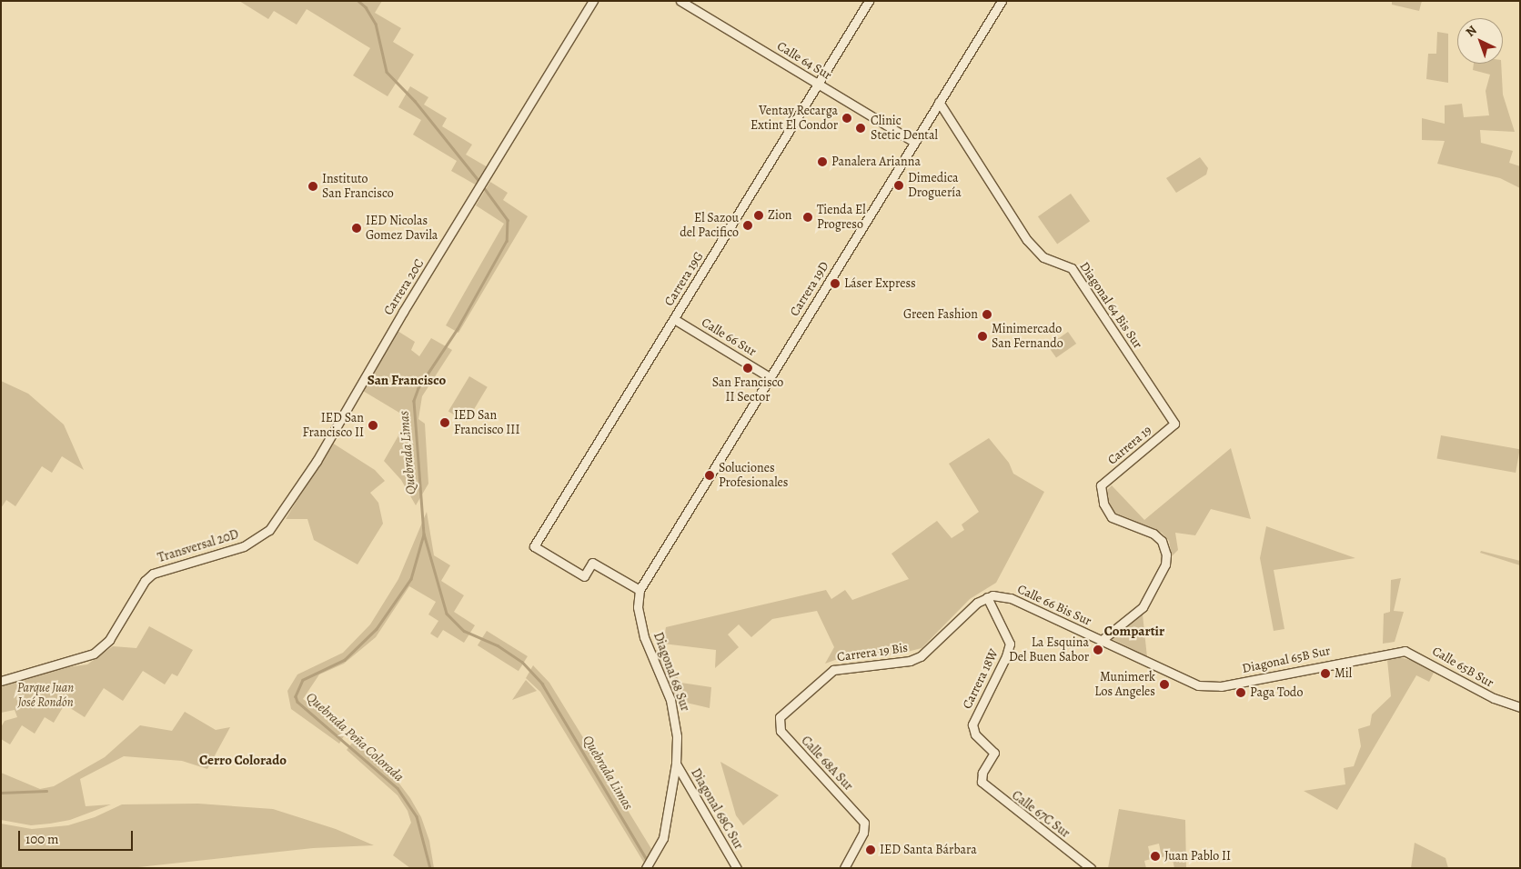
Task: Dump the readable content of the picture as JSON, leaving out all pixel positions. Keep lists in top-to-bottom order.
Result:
{
  "streets": {
    "street": [
      "Calle 64 Sur",
      "Carrera 19G",
      "Carrera 20C",
      "Carrera 19D",
      "Diagonal 64 Bis Sur",
      "Calle 66 Sur",
      "Carrera 19",
      "Transversal 20D",
      "Calle 66 Bis Sur",
      "Carrera 19 Bis",
      "Diagonal 65B Sur",
      "Calle 65B Sur",
      "Diagonal 68 Sur",
      "Carrera 18W",
      "Calle 68A Sur",
      "Diagonal 68C Sur",
      "Calle 67C Sur"
    ]
  },
  "crossings": [
    ["Calle 64 Sur", "Carrera 19G"],
    ["Calle 64 Sur", "Carrera 19D"],
    ["Carrera 19G", "Carrera 19D"],
    ["Carrera 19G", "Calle 66 Sur"],
    ["Carrera 19G", "Diagonal 68 Sur"],
    ["Carrera 20C", "Transversal 20D"],
    ["Carrera 19D", "Diagonal 64 Bis Sur"],
    ["Carrera 19D", "Calle 66 Sur"],
    ["Carrera 19D", "Diagonal 68 Sur"],
    ["Diagonal 64 Bis Sur", "Carrera 19"],
    ["Carrera 19", "Calle 66 Bis Sur"],
    ["Calle 66 Bis Sur", "Carrera 19 Bis"],
    ["Calle 66 Bis Sur", "Diagonal 65B Sur"],
    ["Calle 66 Bis Sur", "Carrera 18W"],
    ["Carrera 19 Bis", "Carrera 18W"],
    ["Carrera 19 Bis", "Calle 68A Sur"],
    ["Diagonal 65B Sur", "Calle 65B Sur"],
    ["Diagonal 68 Sur", "Diagonal 68C Sur"],
    ["Carrera 18W", "Calle 67C Sur"]
  ],
  "districts": ["San Francisco", "Compartir", "Cerro Colorado"],
  "water": ["Quebrada Limas", "Quebrada Peña Colorada"],
  "parks": ["Parque Juan José Rondón"],
  "places": [
    "Ventay Recarga Extint El Condor",
    "Clinic Stetic Dental",
    "Panalera Arianna",
    "Dimedica Droguería",
    "Instituto San Francisco",
    "Zion",
    "Tienda El Progreso",
    "El Sazou del Pacifico",
    "IED Nicolas Gomez Davila",
    "Láser Express",
    "Green Fashion",
    "Minimercado San Fernando",
    "San Francisco II Sector",
    "IED San Francisco III",
    "IED San Francisco II",
    "Soluciones Profesionales",
    "La Esquina Del Buen Sabor",
    "Mil",
    "Munimerk Los Angeles",
    "Paga Todo",
    "IED Santa Bárbara",
    "Juan Pablo II"
  ],
  "scale_bar": "100 m",
  "north": "top left"
}
